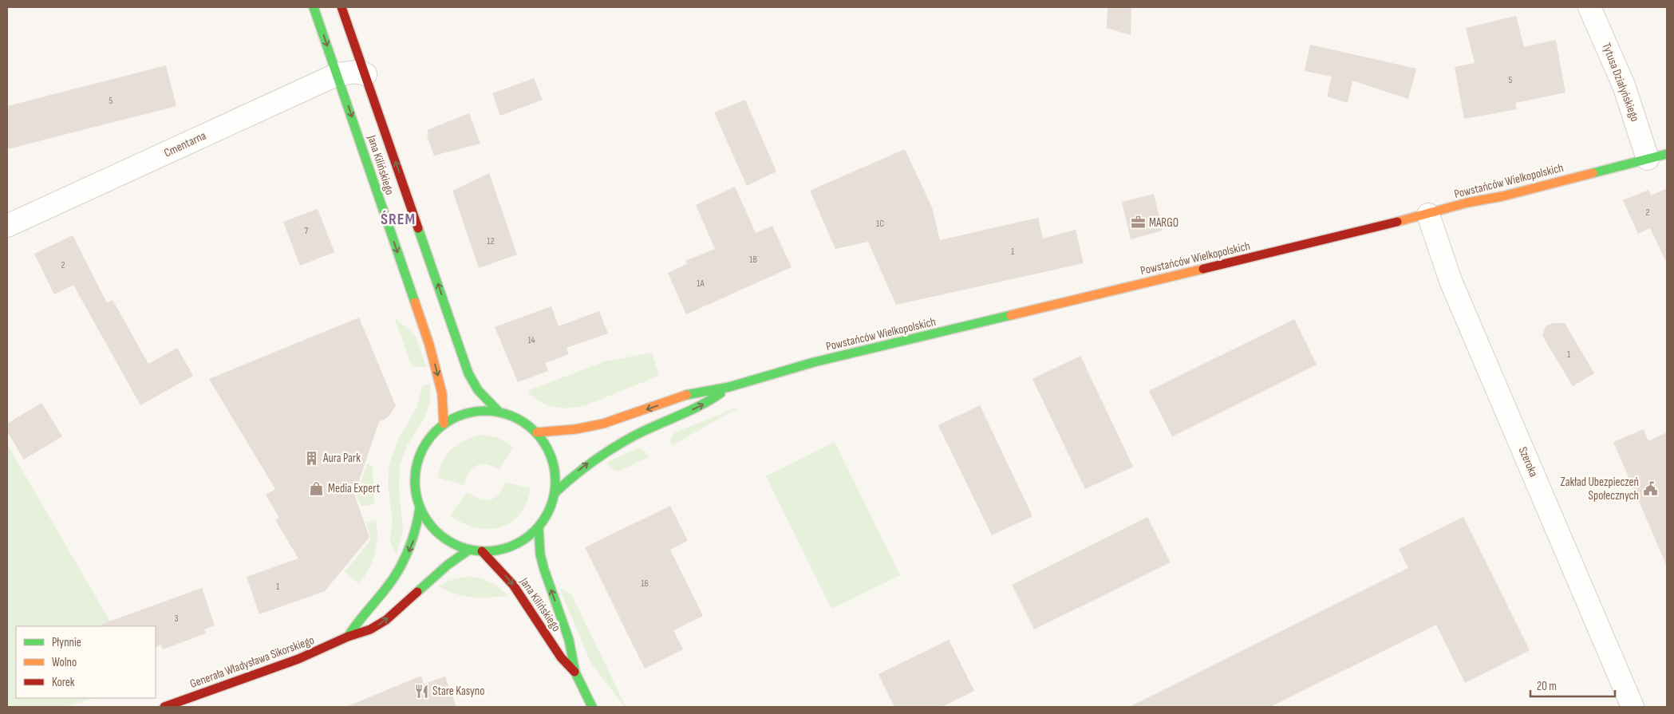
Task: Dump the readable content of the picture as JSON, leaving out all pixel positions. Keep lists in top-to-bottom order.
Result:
{
  "streets": {
    "street": [
      "Tytusa Działyńskiego",
      "Cmentarna",
      "Jana Kilińskiego",
      "Powstańców Wielkopolskich",
      "Szeroka",
      "Generała Władysława Sikorskiego"
    ]
  },
  "crossings": [
    ["Tytusa Działyńskiego", "Powstańców Wielkopolskich"],
    ["Cmentarna", "Jana Kilińskiego"],
    ["Jana Kilińskiego", "Powstańców Wielkopolskich"],
    ["Jana Kilińskiego", "Generała Władysława Sikorskiego"],
    ["Powstańców Wielkopolskich", "Szeroka"],
    ["Powstańców Wielkopolskich", "Generała Władysława Sikorskiego"]
  ],
  "one_way": ["Generała Władysława Sikorskiego"],
  "districts": ["ŚREM"],
  "places": {
    "office": ["MARGO"],
    "building": ["Aura Park"],
    "shop": ["Media Expert"],
    "public building": ["Zakład Ubezpieczeń Społecznych"],
    "restaurant": ["Stare Kasyno"]
  },
  "house_numbers": [
    "5",
    "5",
    "2",
    "1C",
    "7",
    "12",
    "1",
    "1B",
    "2",
    "1A",
    "14",
    "1",
    "16",
    "1",
    "3"
  ],
  "legend": ["Płynnie", "Wolno", "Korek"],
  "scale_bar": "20 m"
}
